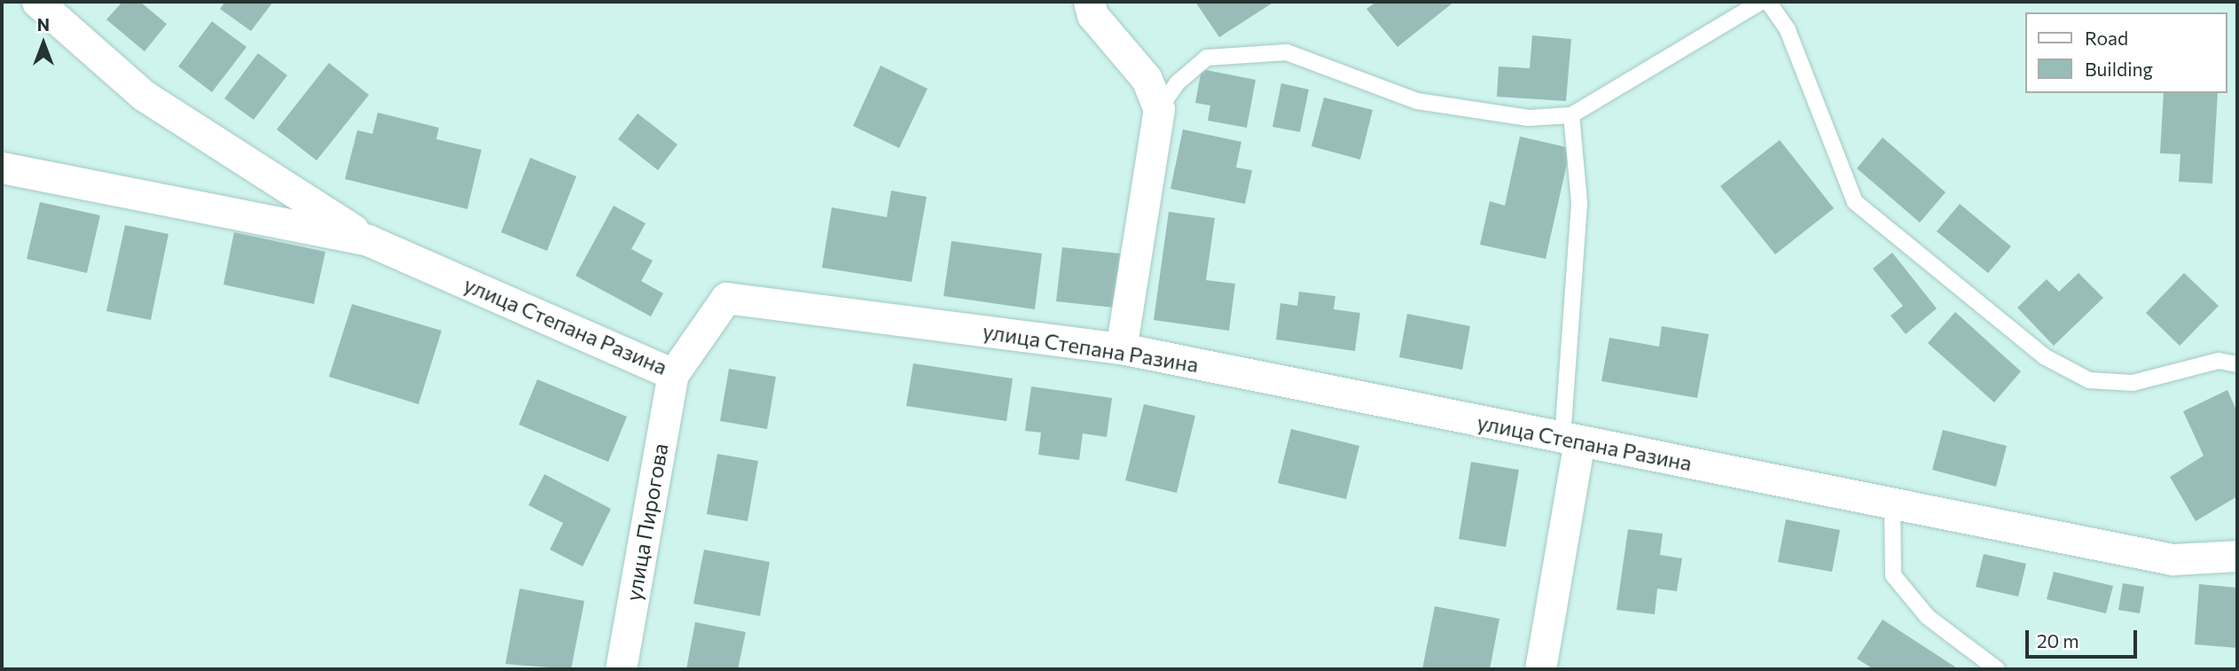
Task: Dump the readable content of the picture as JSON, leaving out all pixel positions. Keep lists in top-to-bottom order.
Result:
{
  "streets": {
    "street": ["улица Степана Разина", "улица Пирогова"]
  },
  "crossings": [
    ["улица Степана Разина", "улица Пирогова"]
  ],
  "legend": ["Road", "Building"],
  "scale_bar": "20 m",
  "north": "top"
}
